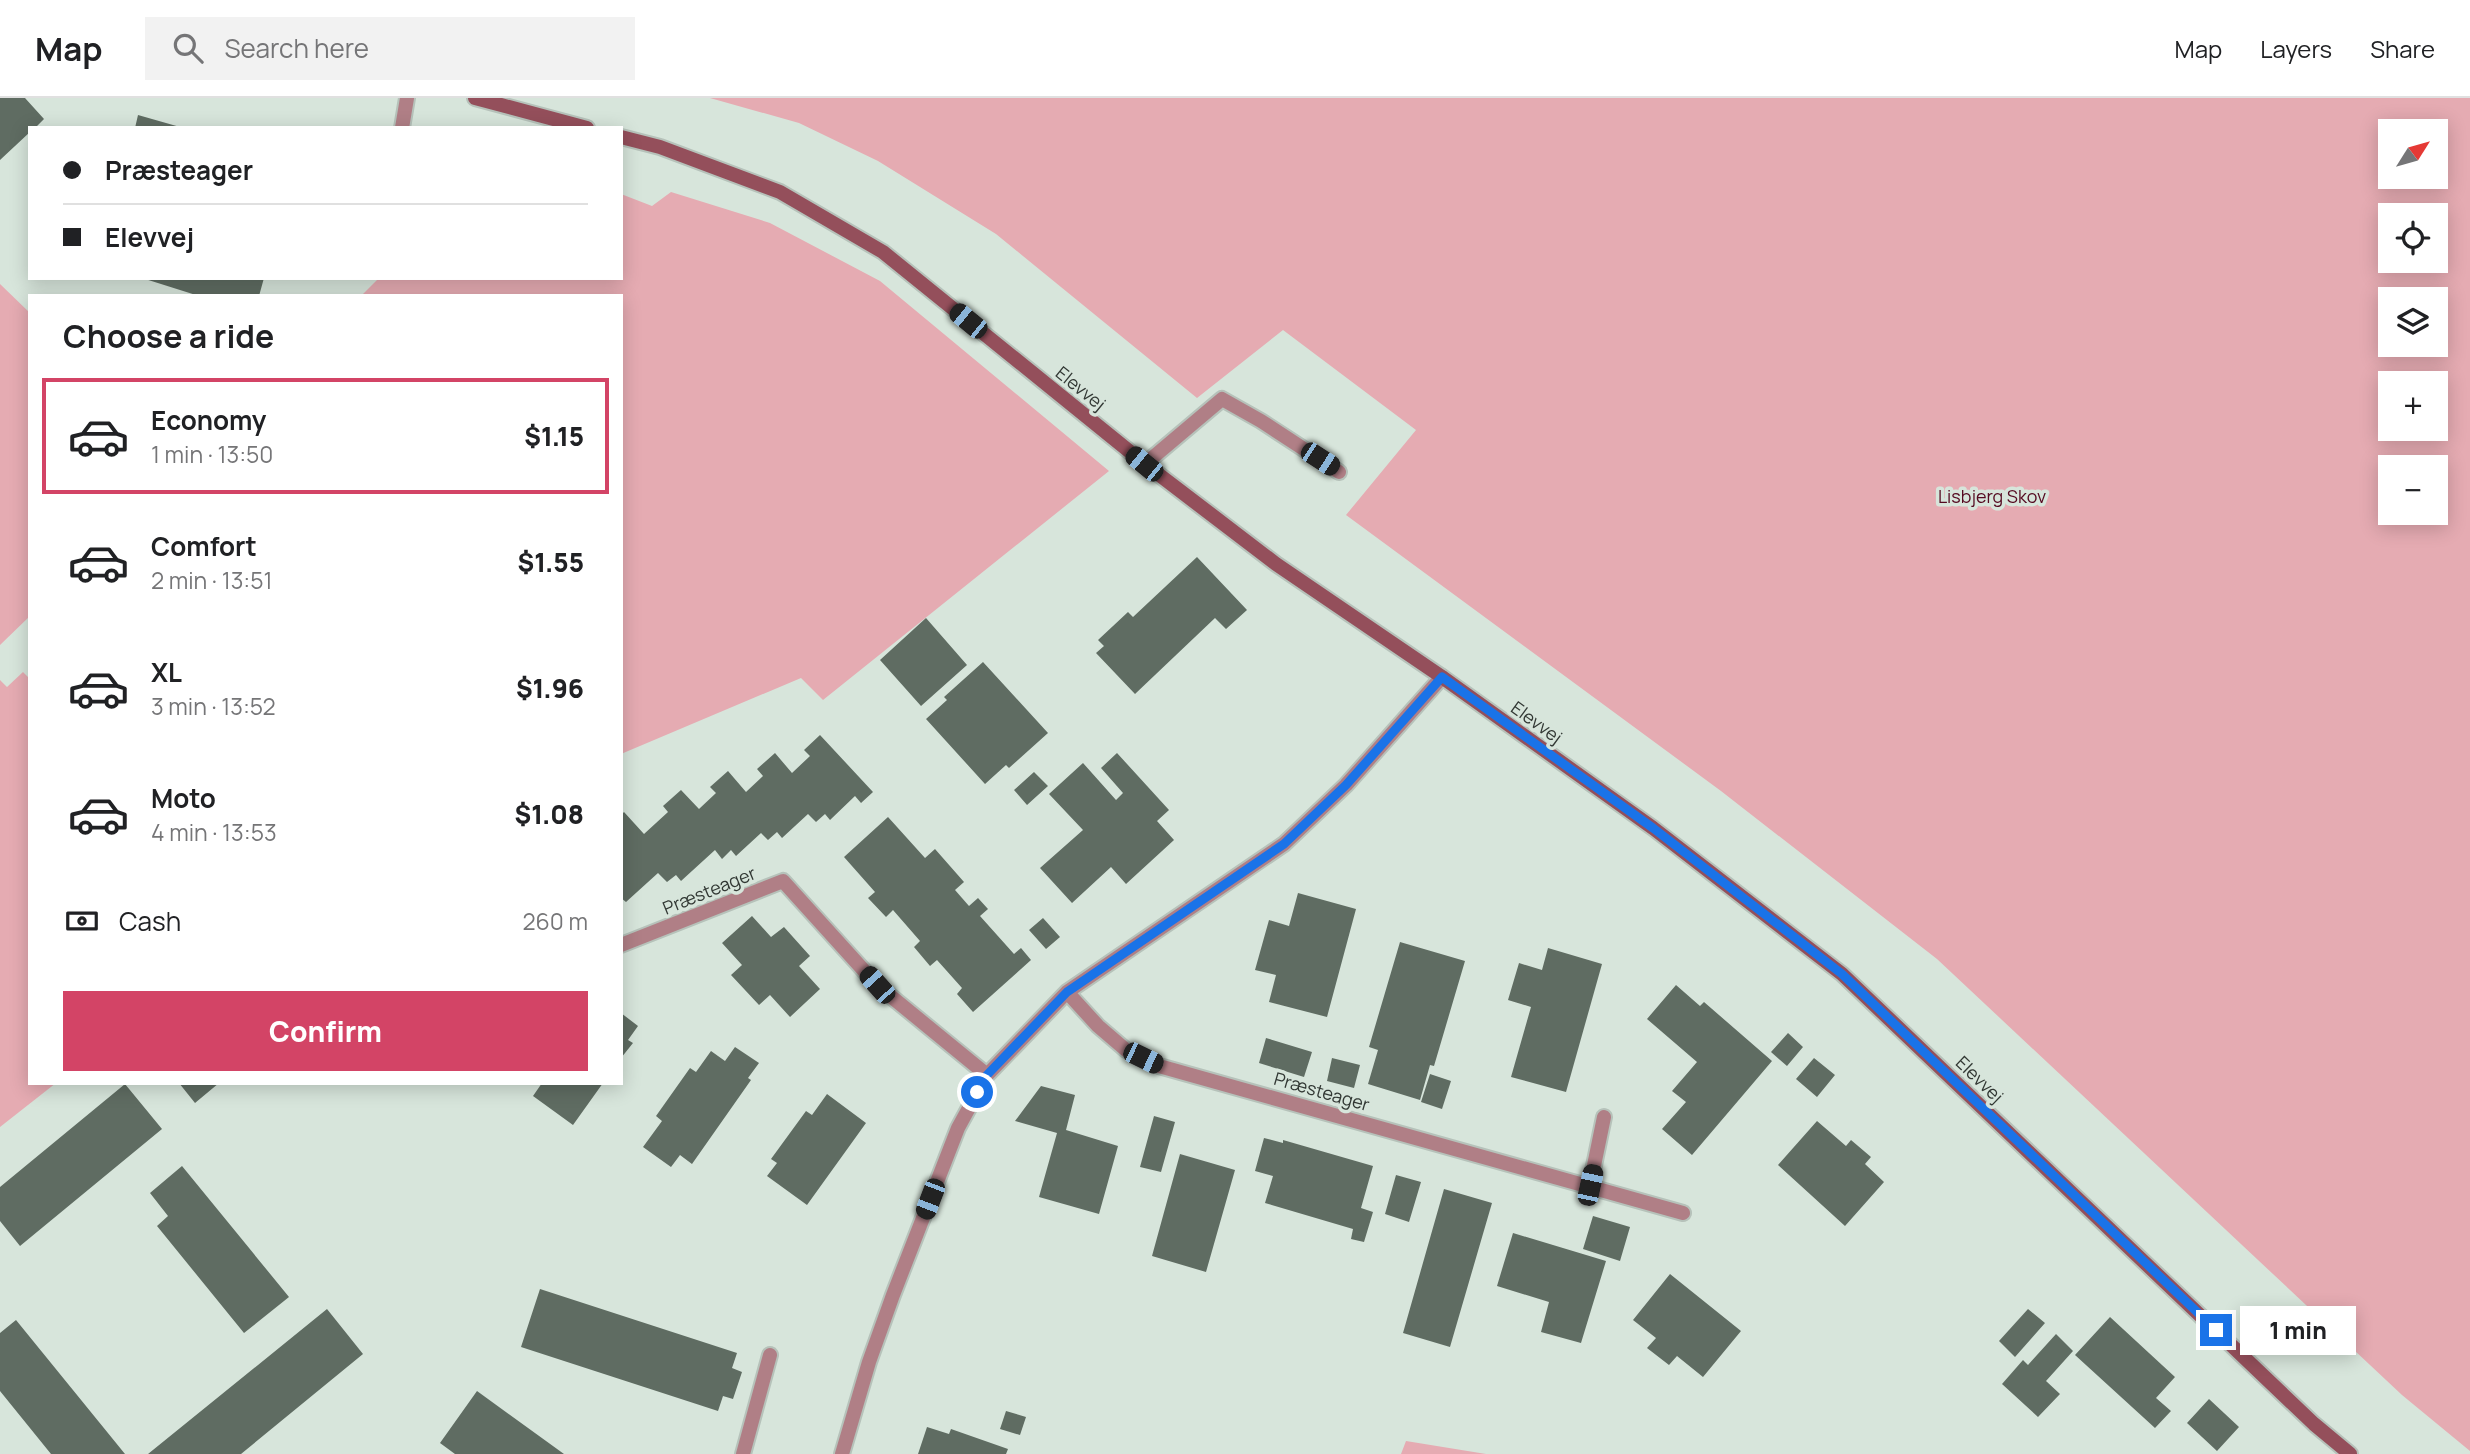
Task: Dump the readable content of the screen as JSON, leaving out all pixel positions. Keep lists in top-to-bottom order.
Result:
{
  "streets": {
    "street": ["Elevvej", "Præsteager"]
  },
  "parks": ["Lisbjerg Skov"],
  "north": "top right",
  "page": {
    "header": "Map",
    "search": "Search here",
    "nav": ["Map", "Layers", "Share"],
    "map_buttons": ["+", "−"],
    "banner": ["Præsteager", "Elevvej"],
    "heading": "Choose a ride",
    "list": [
      {
        "name": "Economy",
        "note": "1 min · 13:50",
        "value": "$1.15"
      },
      {
        "name": "Comfort",
        "note": "2 min · 13:51",
        "value": "$1.55"
      },
      {
        "name": "XL",
        "note": "3 min · 13:52",
        "value": "$1.96"
      },
      {
        "name": "Moto",
        "note": "4 min · 13:53",
        "value": "$1.08"
      }
    ],
    "pay": ["Cash", "260 m"],
    "buttons": "Confirm",
    "bubble": "1 min"
  }
}
